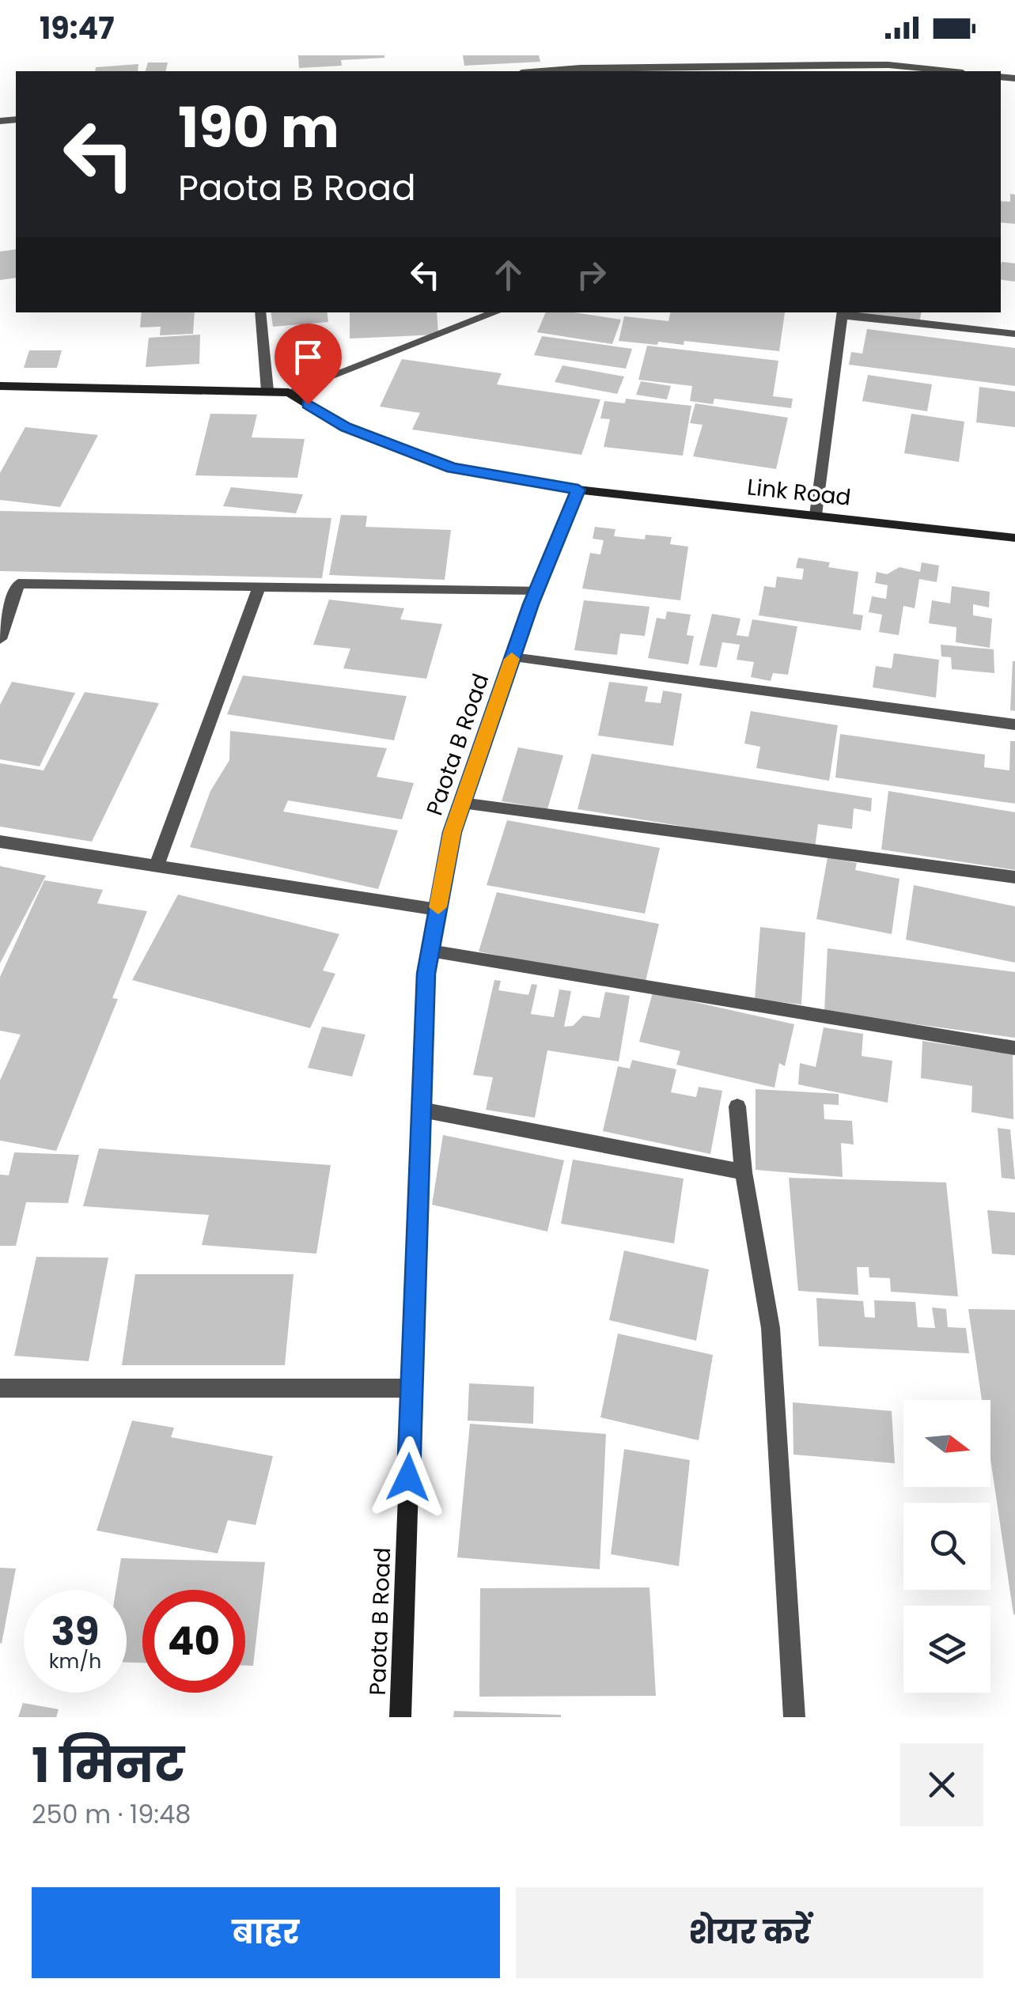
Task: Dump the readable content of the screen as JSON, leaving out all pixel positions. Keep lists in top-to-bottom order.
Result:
{
  "streets": {
    "street": ["Link Road", "Paota B Road"]
  },
  "crossings": [
    ["Link Road", "Paota B Road"]
  ],
  "north": "right",
  "page": {
    "status": "19:47",
    "turn": ["190 m", "Paota B Road"],
    "speed": "39 km/h",
    "limit": "40",
    "heading": ["1 मिनट", "250 m · 19:48"],
    "buttons": ["बाहर", "शेयर करें"]
  }
}
